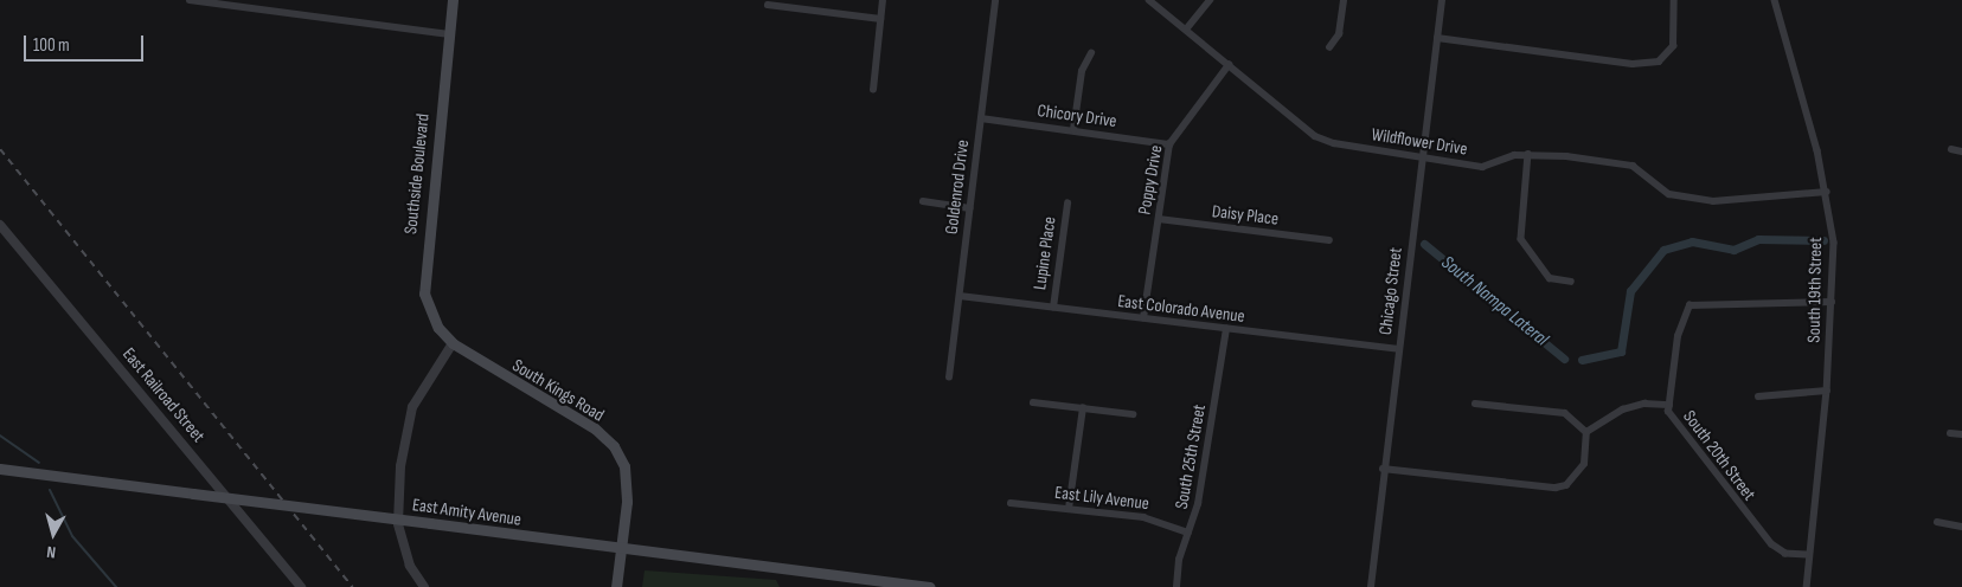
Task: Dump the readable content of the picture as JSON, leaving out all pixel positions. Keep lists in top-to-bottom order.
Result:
{
  "streets": {
    "main road": ["Southside Boulevard", "South Kings Road", "East Amity Avenue"],
    "street": [
      "Chicory Drive",
      "Wildflower Drive",
      "Poppy Drive",
      "Goldenrod Drive",
      "Daisy Place",
      "Lupine Place",
      "South 19th Street",
      "Chicago Street",
      "East Colorado Avenue",
      "East Railroad Street",
      "South 20th Street",
      "South 25th Street",
      "East Lily Avenue"
    ]
  },
  "crossings": [
    ["Chicory Drive", "Poppy Drive"],
    ["Chicory Drive", "Goldenrod Drive"],
    ["Wildflower Drive", "Poppy Drive"],
    ["Wildflower Drive", "South 19th Street"],
    ["Wildflower Drive", "Chicago Street"],
    ["Southside Boulevard", "South Kings Road"],
    ["Poppy Drive", "Daisy Place"],
    ["Poppy Drive", "East Colorado Avenue"],
    ["Goldenrod Drive", "East Colorado Avenue"],
    ["Lupine Place", "East Colorado Avenue"],
    ["South 19th Street", "South 20th Street"],
    ["Chicago Street", "East Colorado Avenue"],
    ["East Colorado Avenue", "South 25th Street"],
    ["South Kings Road", "East Amity Avenue"],
    ["South 25th Street", "East Lily Avenue"]
  ],
  "water": ["South Nampa Lateral"],
  "scale_bar": "100 m",
  "north": "bottom"
}
